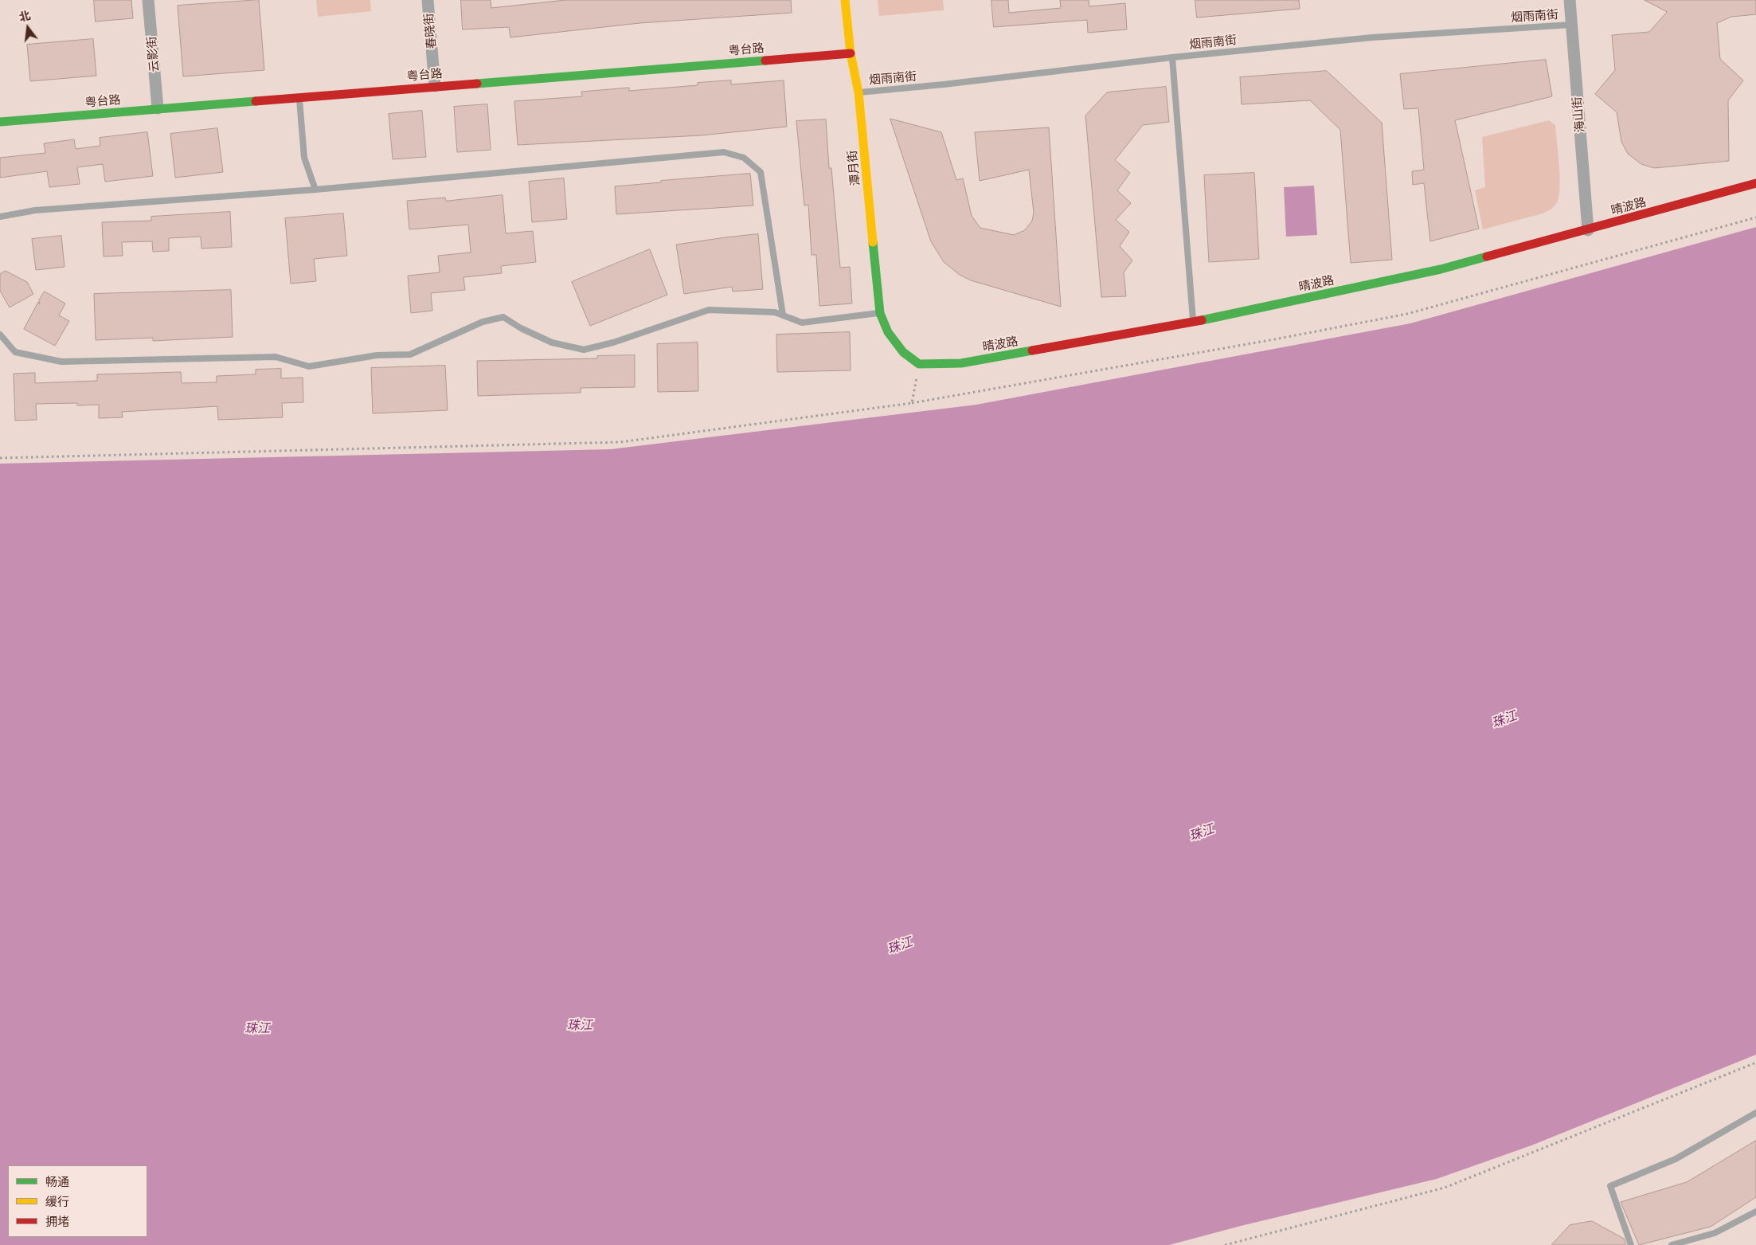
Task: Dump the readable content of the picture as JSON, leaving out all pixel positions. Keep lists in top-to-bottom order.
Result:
{
  "streets": {
    "street": [
      "春晓街",
      "粤台路",
      "云影街",
      "海山街",
      "潭月街",
      "晴波路"
    ],
    "lane": ["烟雨南街"]
  },
  "crossings": [
    ["烟雨南街", "海山街"],
    ["烟雨南街", "潭月街"],
    ["春晓街", "粤台路"],
    ["粤台路", "云影街"],
    ["粤台路", "潭月街"],
    ["海山街", "晴波路"],
    ["潭月街", "晴波路"]
  ],
  "water": ["珠江"],
  "legend": ["畅通", "缓行", "拥堵"],
  "north": "top"
}
